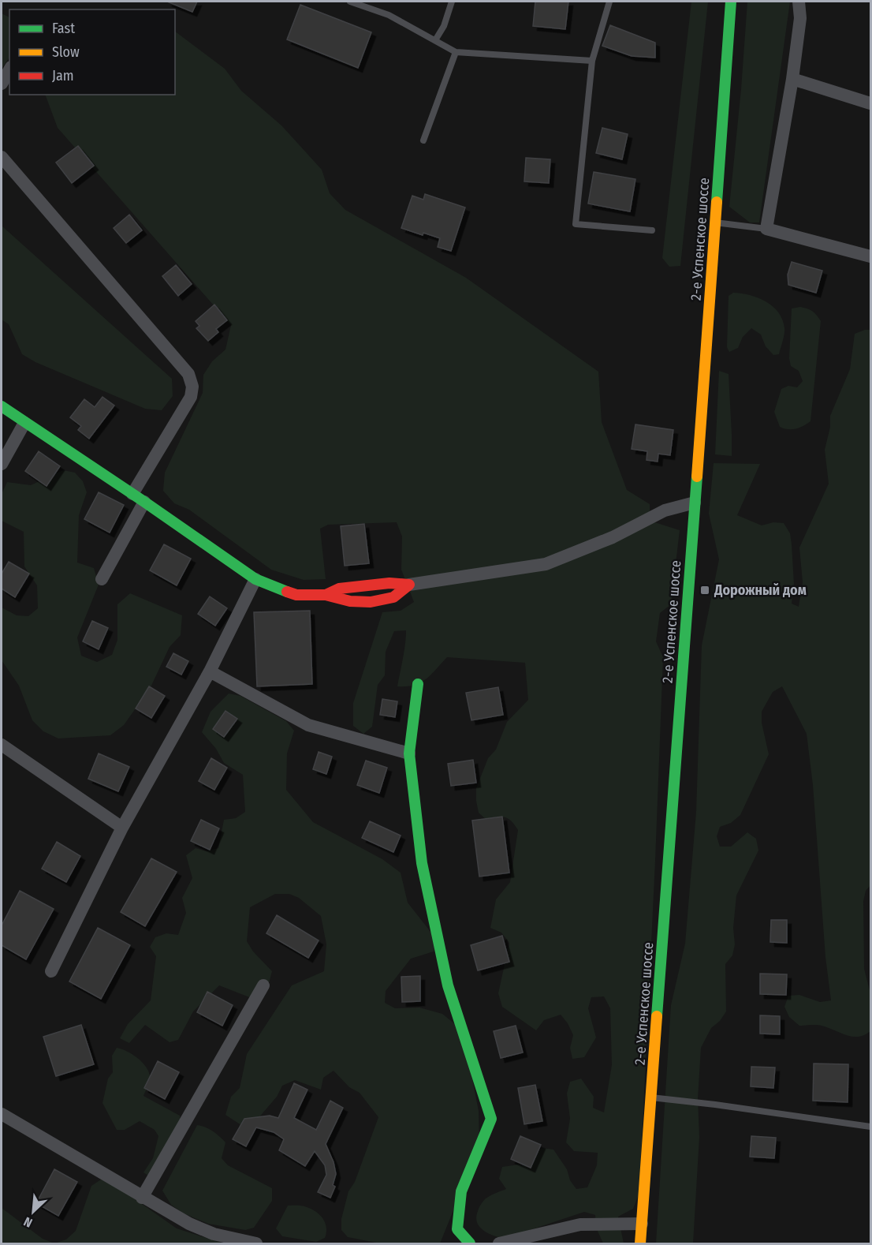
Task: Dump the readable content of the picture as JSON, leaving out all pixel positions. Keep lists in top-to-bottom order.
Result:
{
  "streets": {
    "main road": ["2-е Успенское шоссе"]
  },
  "places": {
    "transit": ["Дорожный дом"]
  },
  "legend": ["Fast", "Slow", "Jam"],
  "north": "bottom left"
}
